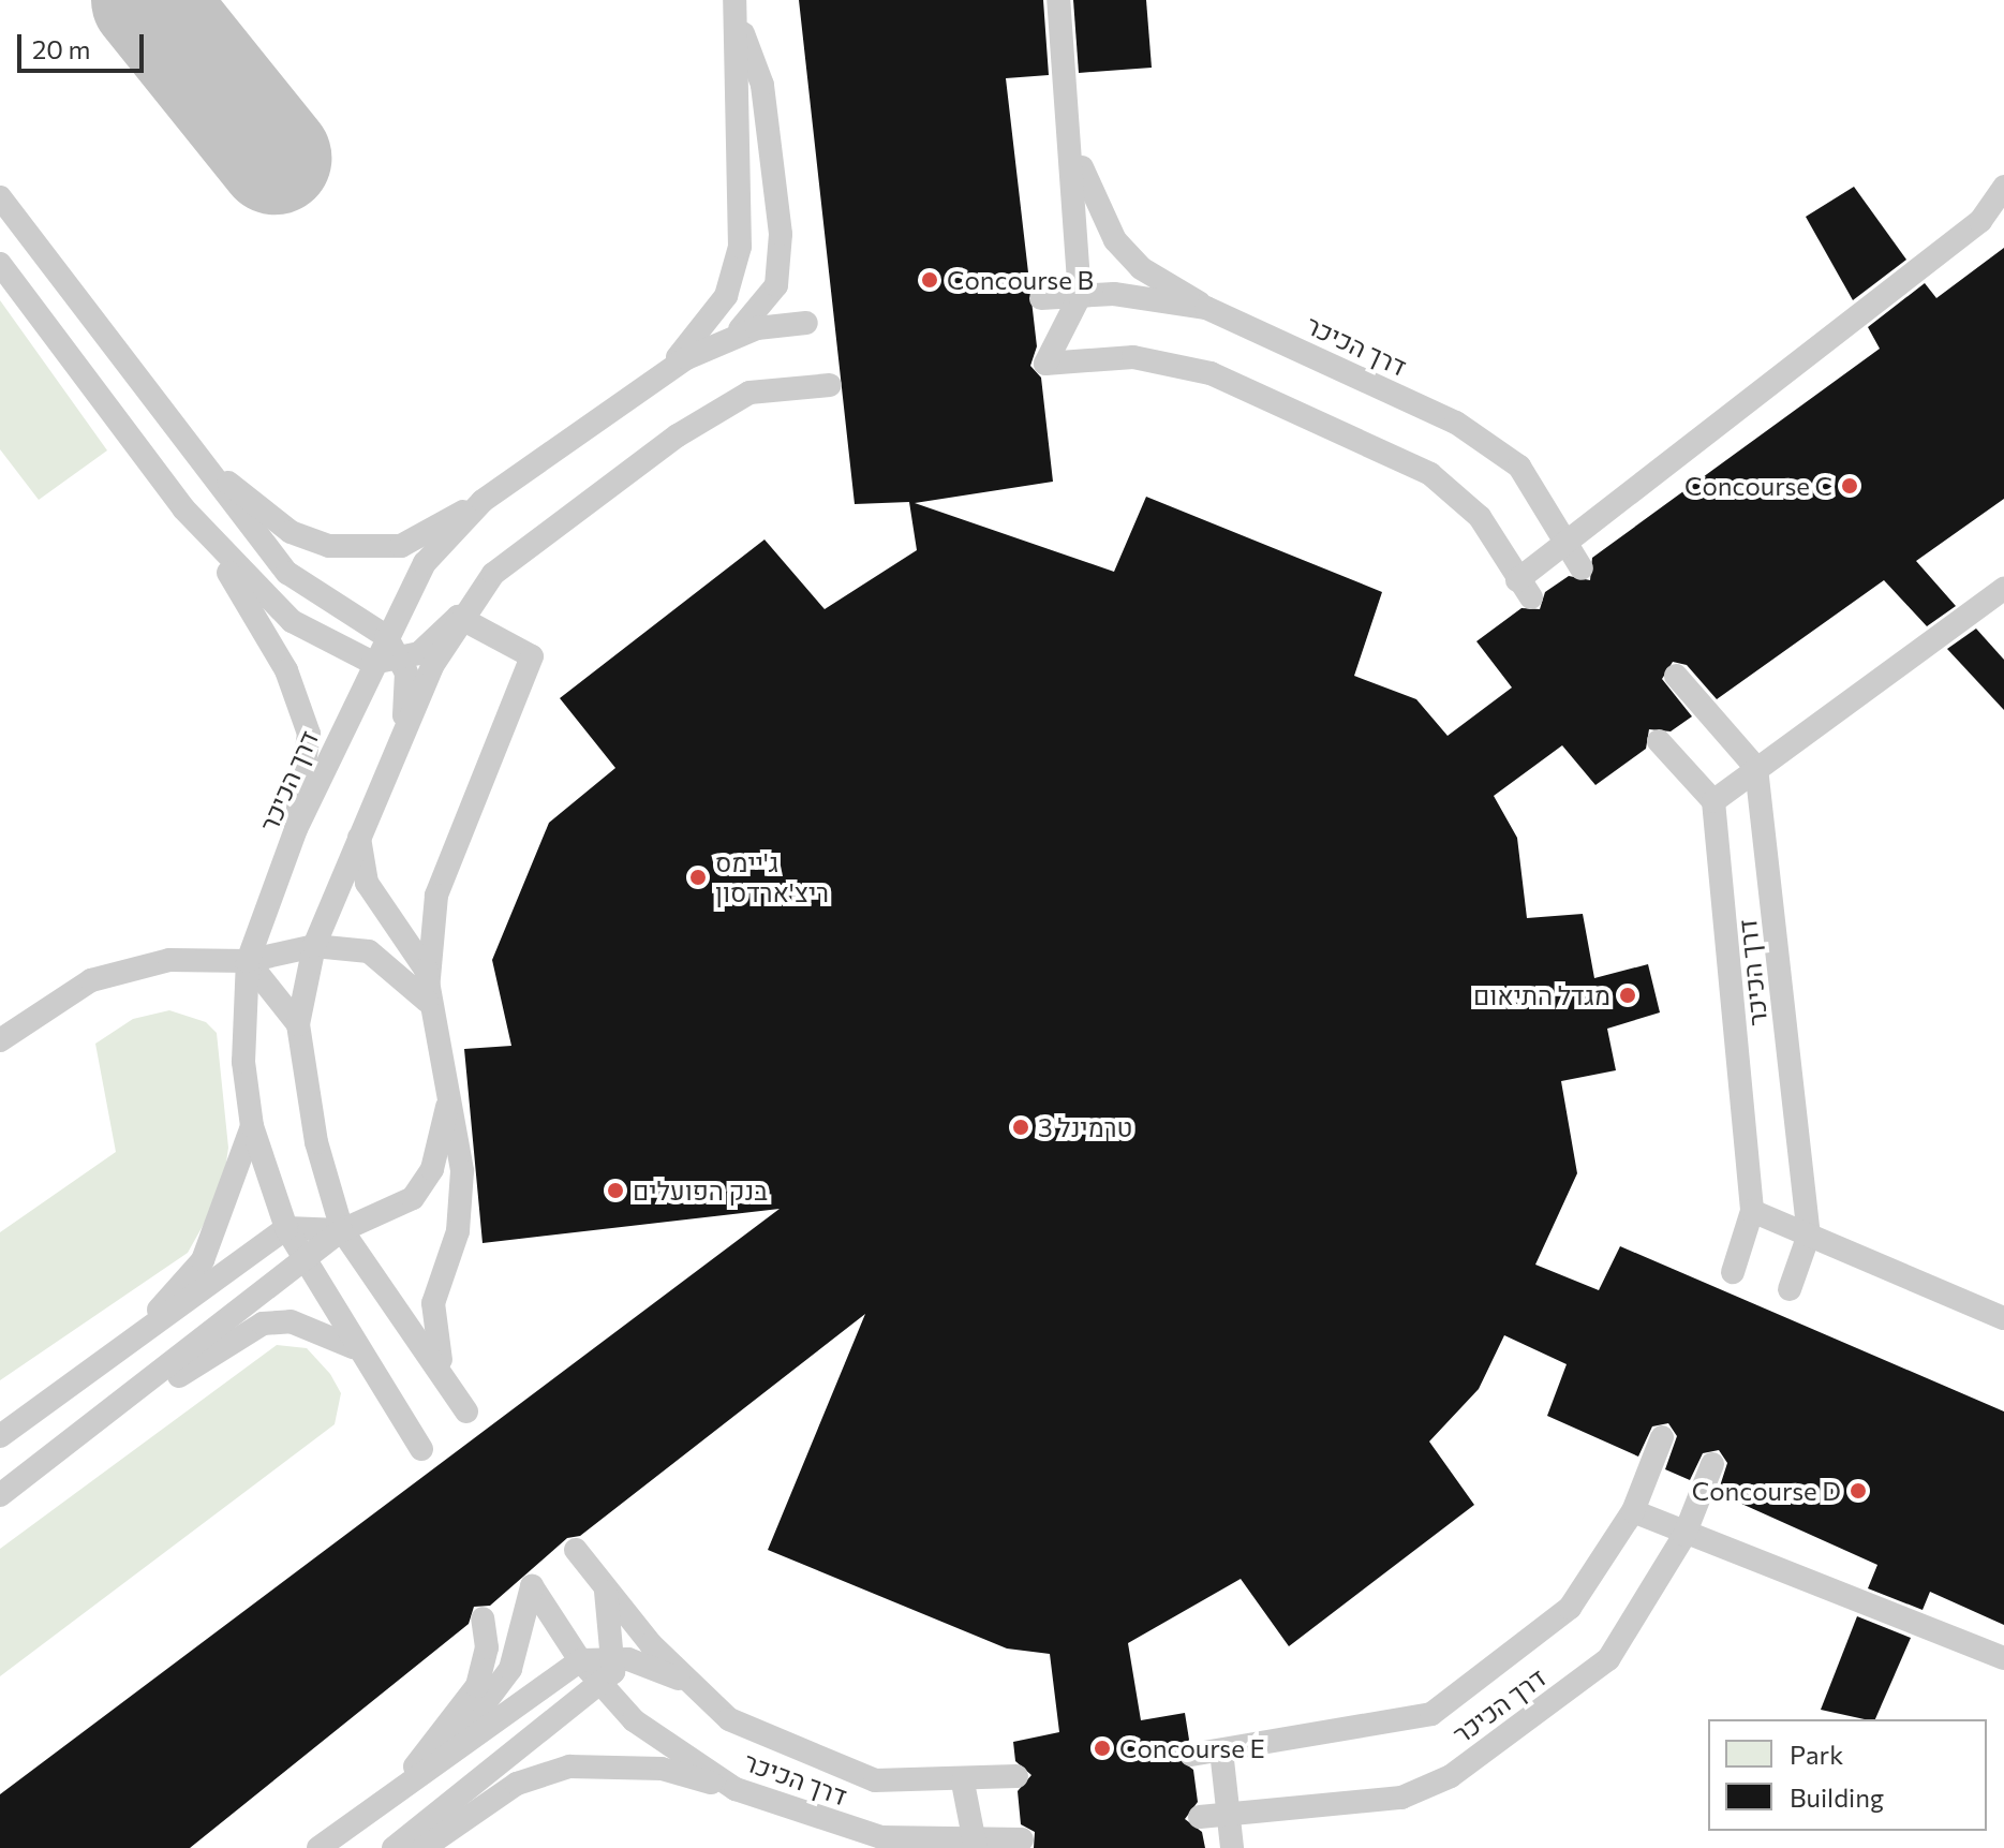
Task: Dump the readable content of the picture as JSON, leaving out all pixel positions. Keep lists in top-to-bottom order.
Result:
{
  "streets": {
    "lane": ["דרך הכיכר"]
  },
  "places": [
    "Concourse B",
    "Concourse C",
    "ג'יימס ריצ'ארדסון",
    "מגדל התיאום",
    "טרמינל 3",
    "בנק הפועלים",
    "Concourse D",
    "Concourse E"
  ],
  "legend": ["Park", "Building"],
  "scale_bar": "20 m"
}
